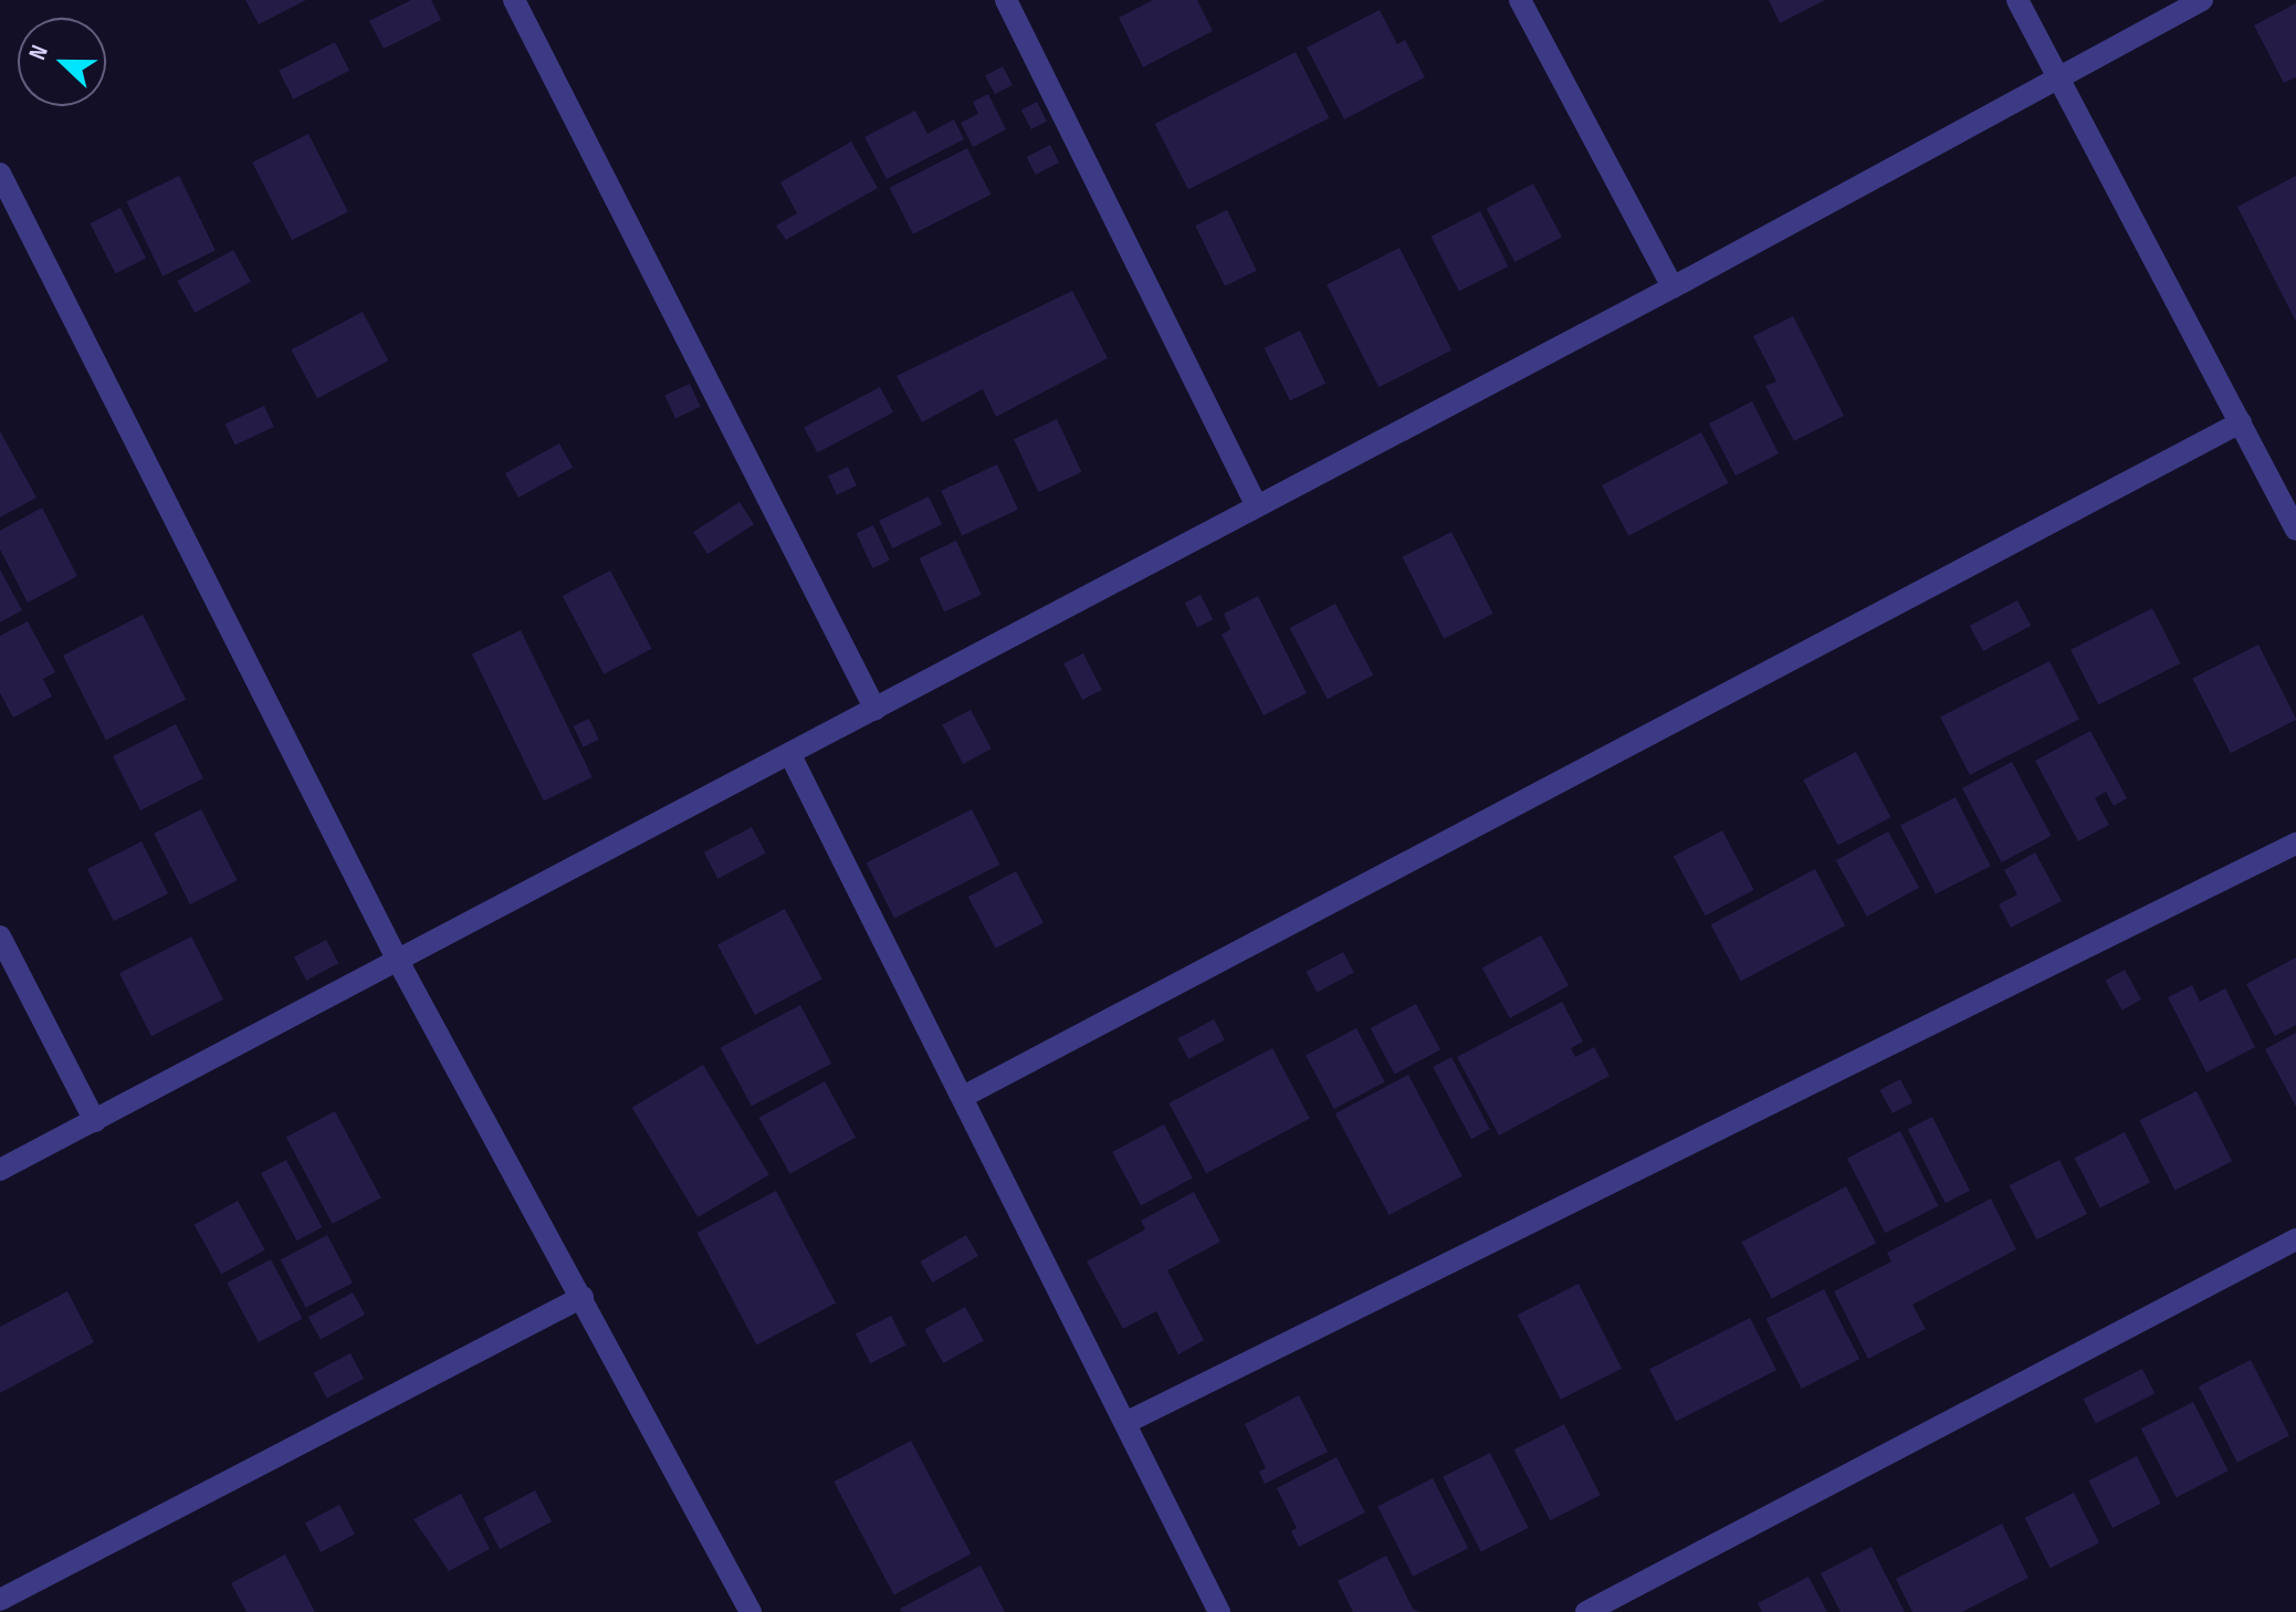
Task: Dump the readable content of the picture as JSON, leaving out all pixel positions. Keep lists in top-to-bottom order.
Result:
{
  "north": "left"
}
